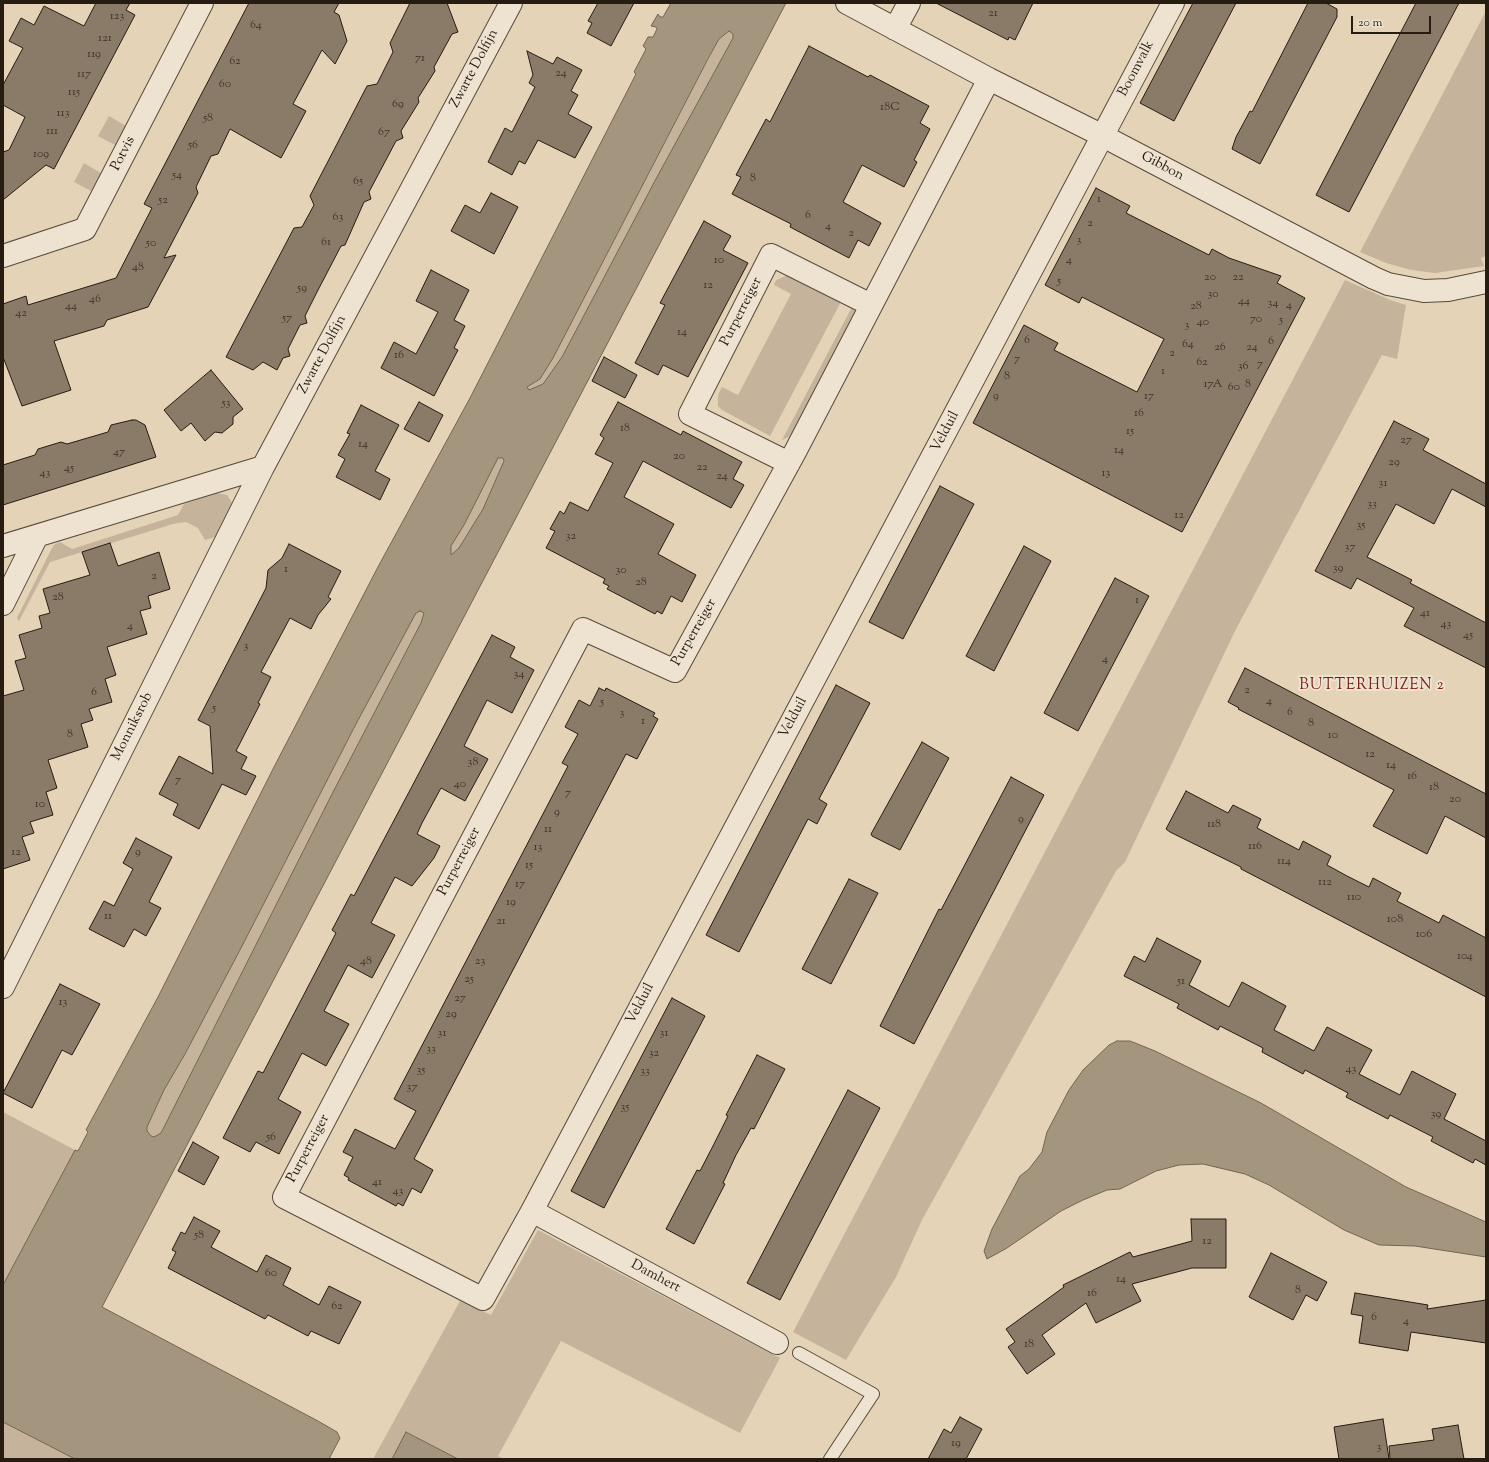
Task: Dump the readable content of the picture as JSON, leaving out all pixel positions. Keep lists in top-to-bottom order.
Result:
{
  "streets": {
    "street": [
      "Zwarte Dolfijn",
      "Boomvalk",
      "Potvis",
      "Gibbon",
      "Purperreiger",
      "Velduil",
      "Monniksrob",
      "Damhert"
    ]
  },
  "crossings": [
    ["Zwarte Dolfijn", "Monniksrob"],
    ["Boomvalk", "Gibbon"],
    ["Boomvalk", "Velduil"],
    ["Gibbon", "Purperreiger"],
    ["Gibbon", "Velduil"],
    ["Purperreiger", "Velduil"],
    ["Velduil", "Damhert"]
  ],
  "districts": ["BUTTERHUIZEN 2"],
  "house_numbers": [
    "21",
    "123",
    "64",
    "121",
    "119",
    "71",
    "62",
    "24",
    "117",
    "60",
    "115",
    "69",
    "18C",
    "113",
    "58",
    "111",
    "67",
    "56",
    "109",
    "54",
    "8",
    "65",
    "1",
    "52",
    "6",
    "63",
    "2",
    "4",
    "2",
    "3",
    "61",
    "50",
    "10",
    "4",
    "48",
    "20",
    "22",
    "5",
    "12",
    "59",
    "30",
    "46",
    "44",
    "34",
    "4",
    "44",
    "28",
    "42",
    "57",
    "70",
    "5",
    "40",
    "3",
    "14",
    "6",
    "6",
    "64",
    "26",
    "24",
    "2",
    "16",
    "7",
    "62",
    "7",
    "36",
    "1",
    "8",
    "17A",
    "8",
    "60",
    "9",
    "17",
    "53",
    "16",
    "18",
    "15",
    "27",
    "14",
    "14",
    "47",
    "20",
    "29",
    "22",
    "45",
    "43",
    "13",
    "24",
    "31",
    "33",
    "12",
    "35",
    "32",
    "37",
    "39",
    "1",
    "30",
    "2",
    "28",
    "28",
    "1",
    "41",
    "43",
    "4",
    "45",
    "3",
    "4",
    "34",
    "2",
    "6",
    "4",
    "5",
    "5",
    "6",
    "3",
    "1",
    "8",
    "8",
    "10",
    "12",
    "38",
    "14",
    "16",
    "7",
    "40",
    "18",
    "7",
    "20",
    "10",
    "9",
    "9",
    "118",
    "11",
    "116",
    "13",
    "12",
    "9",
    "114",
    "15",
    "112",
    "17",
    "110",
    "19",
    "11",
    "108",
    "21",
    "106",
    "104",
    "48",
    "23",
    "25",
    "51",
    "27",
    "13",
    "29",
    "31",
    "31",
    "33",
    "32",
    "43",
    "35",
    "33",
    "37",
    "35",
    "39",
    "56",
    "41",
    "43",
    "58",
    "12",
    "60",
    "14",
    "8",
    "16",
    "62",
    "6",
    "4",
    "18",
    "19",
    "3"
  ],
  "scale_bar": "20 m"
}
